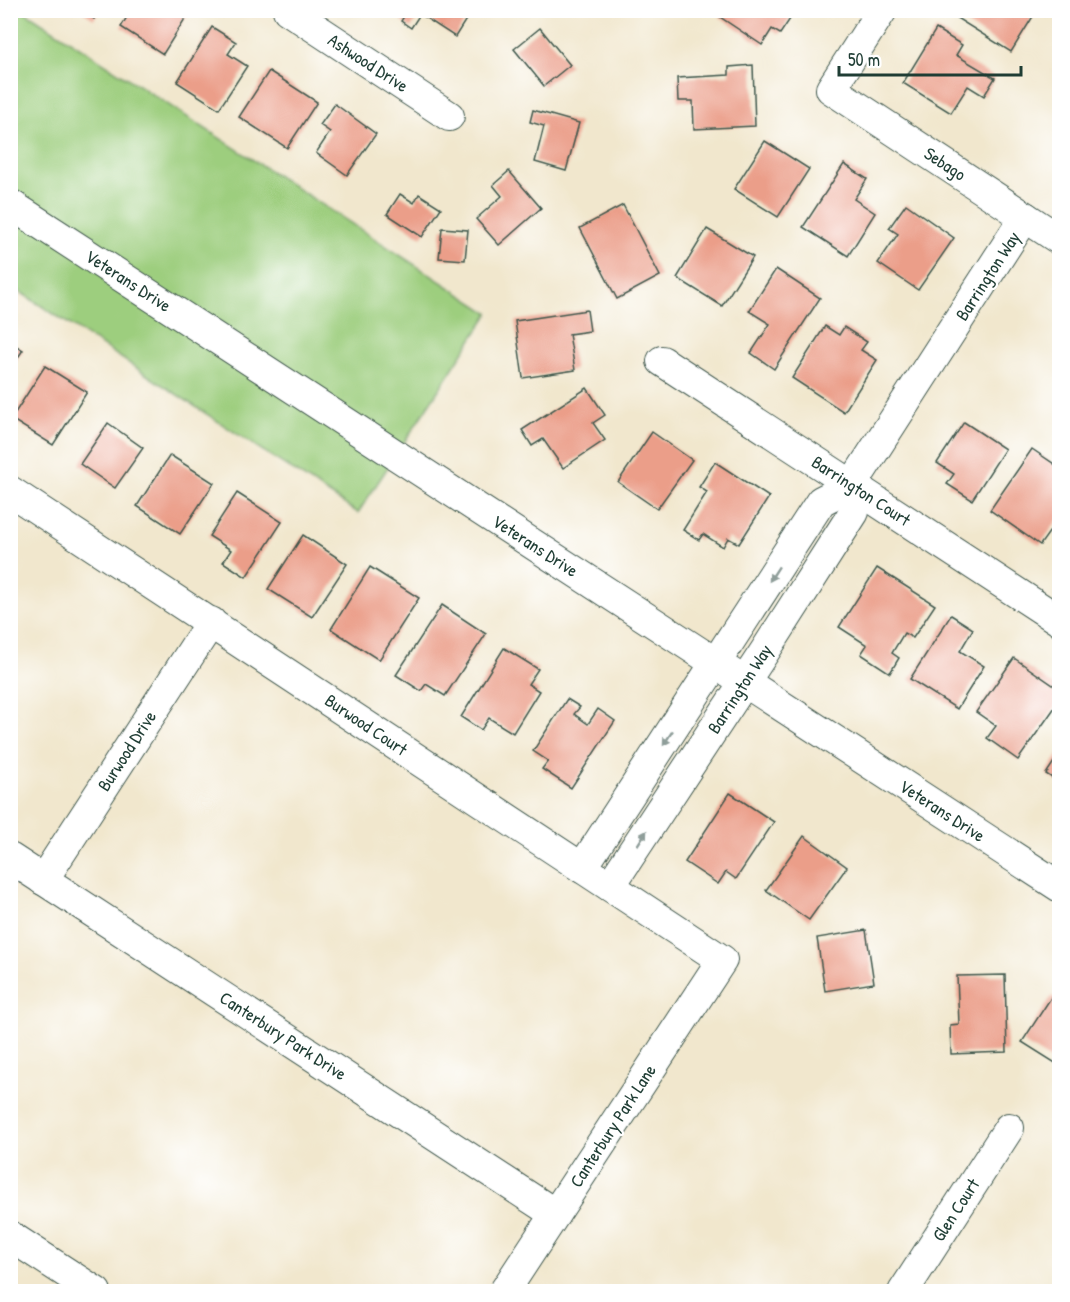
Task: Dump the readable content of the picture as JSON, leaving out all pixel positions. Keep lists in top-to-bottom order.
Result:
{
  "streets": {
    "street": [
      "Ashwood Drive",
      "Sebago",
      "Barrington Way",
      "Veterans Drive",
      "Barrington Court",
      "Burwood Court",
      "Burwood Drive",
      "Canterbury Park Drive",
      "Canterbury Park Lane",
      "Glen Court"
    ]
  },
  "crossings": [
    ["Sebago", "Barrington Way"],
    ["Barrington Way", "Veterans Drive"],
    ["Barrington Way", "Barrington Court"],
    ["Barrington Way", "Burwood Court"],
    ["Burwood Court", "Burwood Drive"],
    ["Burwood Court", "Canterbury Park Lane"],
    ["Burwood Drive", "Canterbury Park Drive"],
    ["Canterbury Park Drive", "Canterbury Park Lane"]
  ],
  "scale_bar": "50 m"
}
